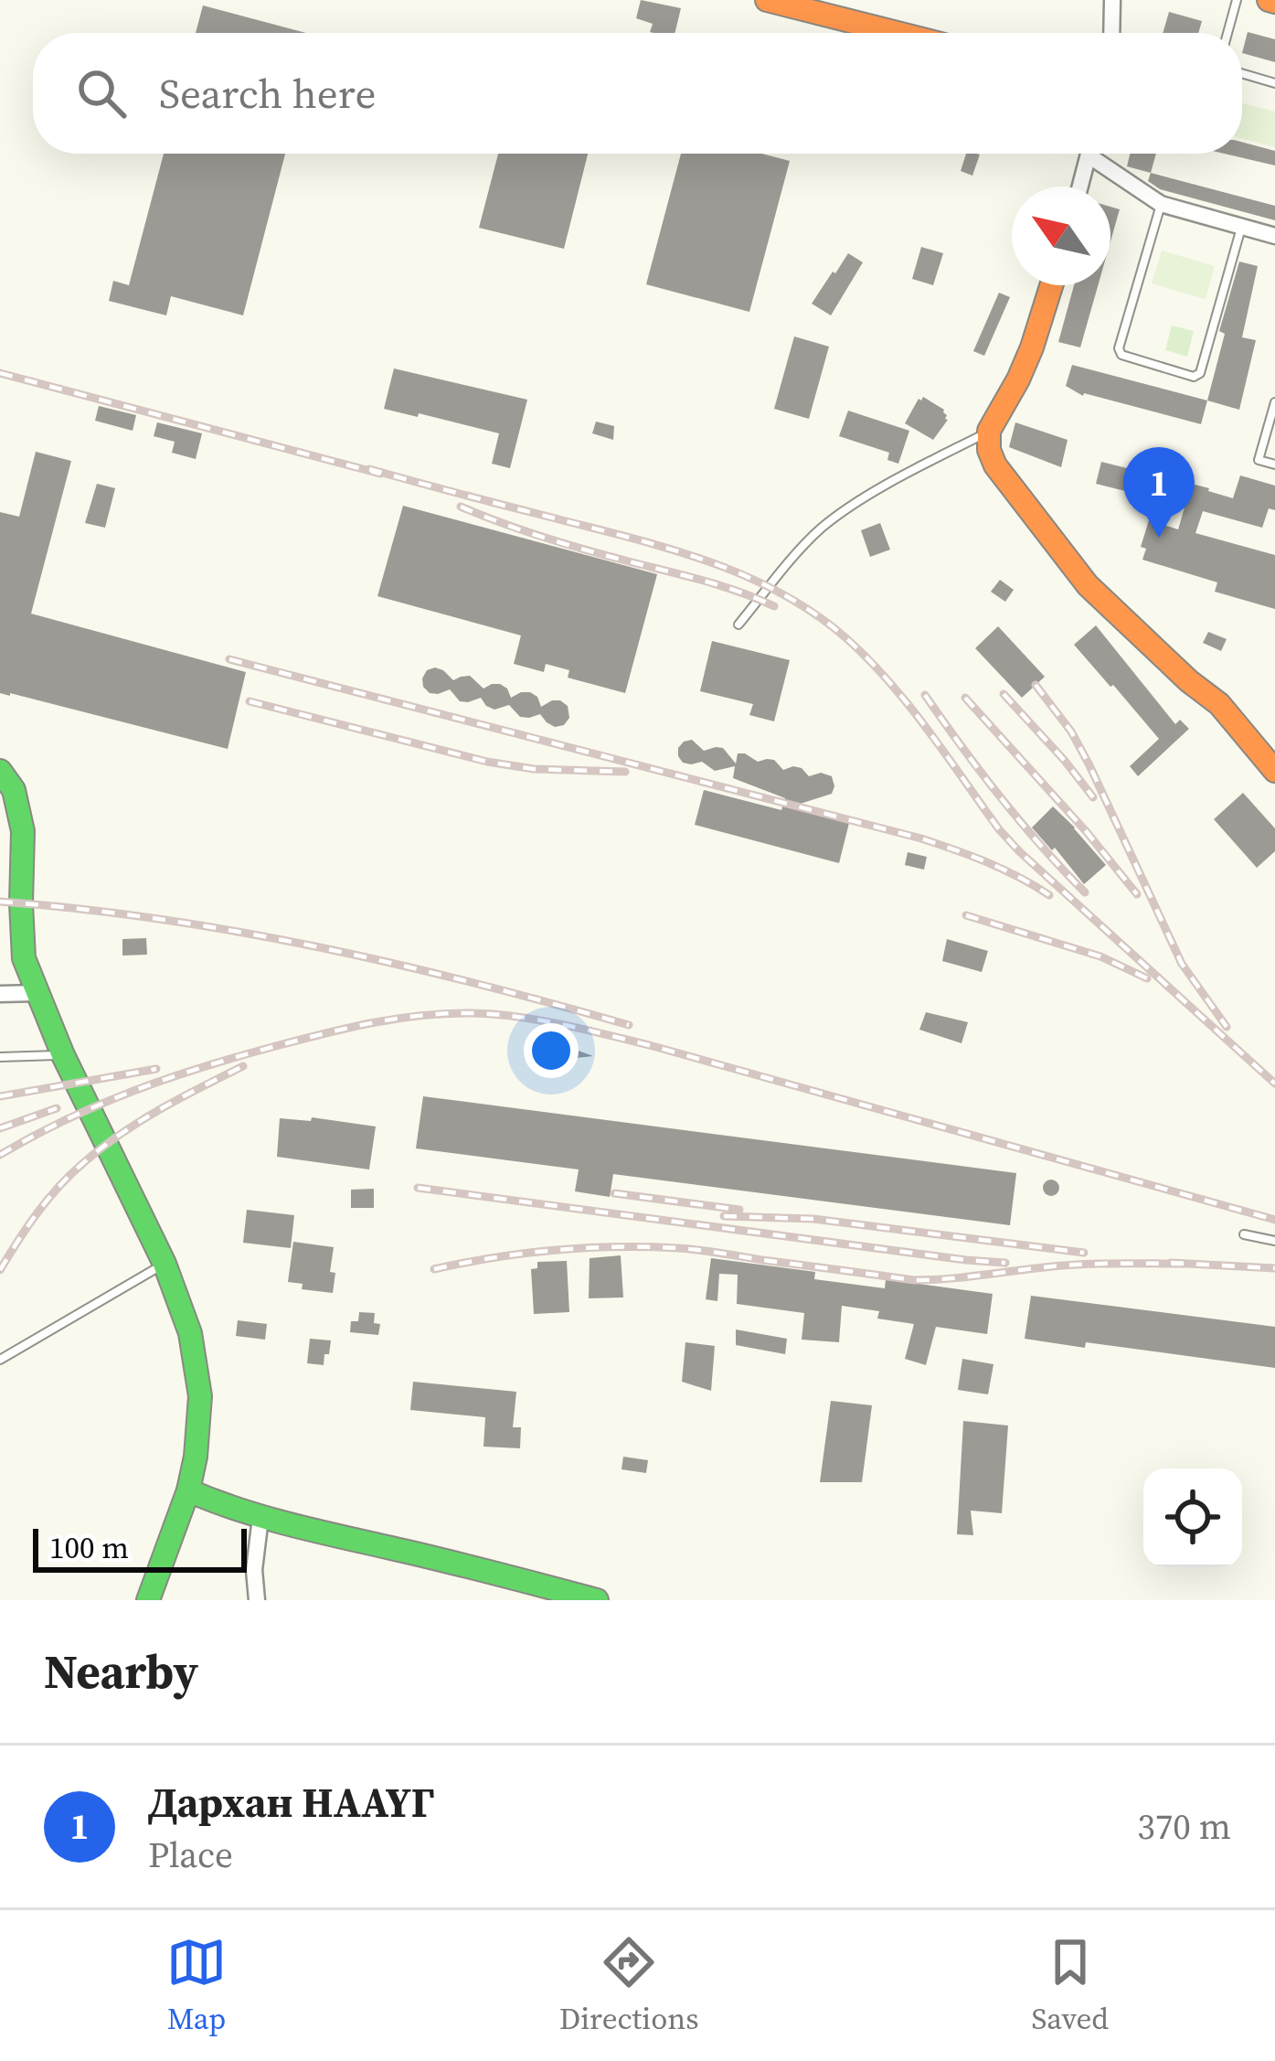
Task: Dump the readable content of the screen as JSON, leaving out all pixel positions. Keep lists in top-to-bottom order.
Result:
{
  "scale_bar": "100 m",
  "north": "top left",
  "page": {
    "search": "Search here",
    "pins": "1",
    "scale": "100 m",
    "heading": "Nearby",
    "list": [
      {
        "mark": "1",
        "name": "Дархан НААҮГ",
        "note": "Place",
        "value": "370 m"
      }
    ],
    "nav": ["Map", "Directions", "Saved"]
  }
}
